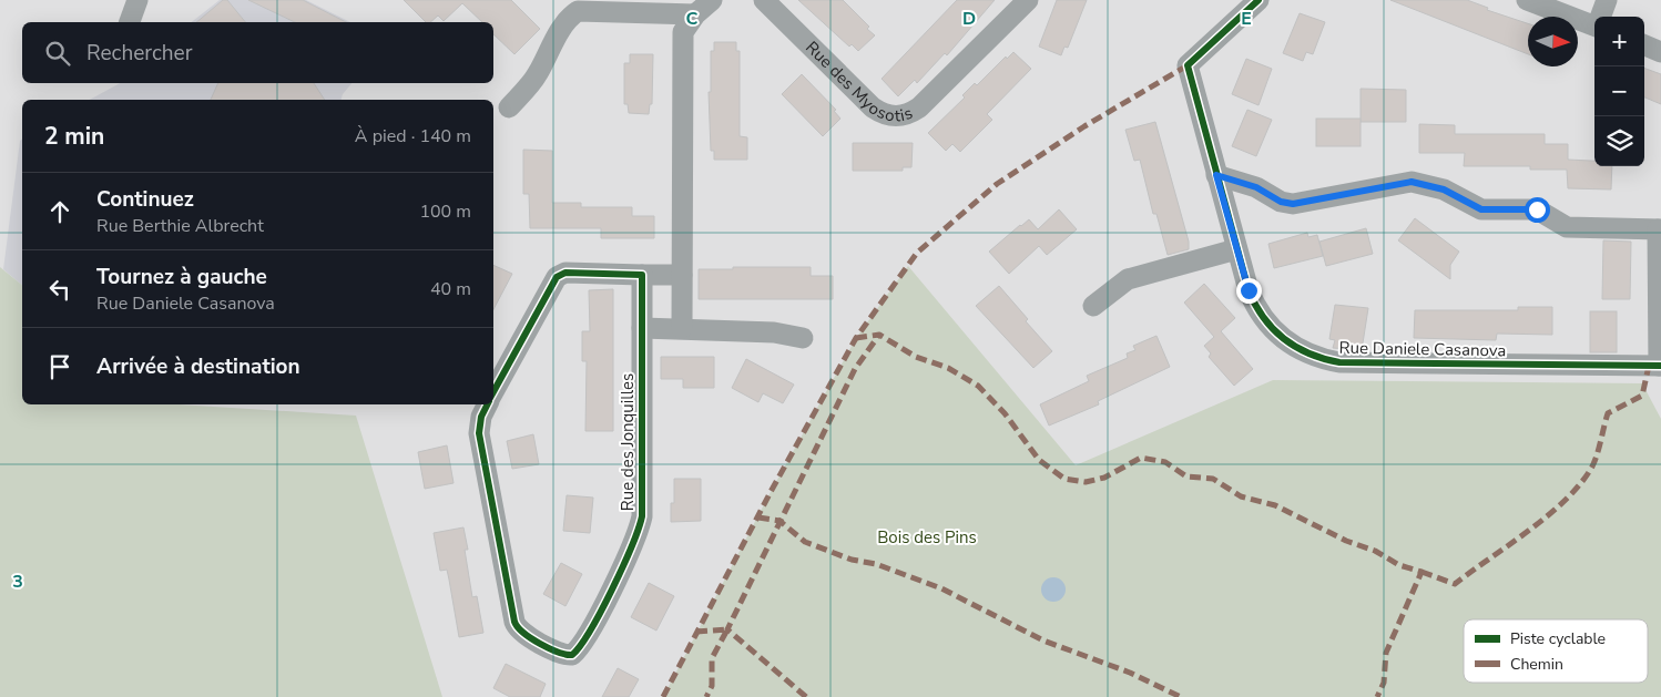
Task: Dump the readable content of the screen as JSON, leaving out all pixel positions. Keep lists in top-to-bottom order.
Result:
{
  "streets": {
    "street": ["Rue des Myosotis", "Rue Daniele Casanova", "Rue des Jonquilles"]
  },
  "parks": ["Bois des Pins"],
  "legend": ["Piste cyclable", "Chemin"],
  "north": "right",
  "page": {
    "map_buttons": ["+", "−"],
    "search": "Rechercher",
    "heading": ["2 min", "À pied · 140 m"],
    "list": [
      ["Continuez", "Rue Berthie Albrecht", "100 m"],
      ["Tournez à gauche", "Rue Daniele Casanova", "40 m"],
      "Arrivée à destination"
    ]
  },
  "grid": {
    "columns": ["C", "D", "E"],
    "rows": ["3"]
  }
}
